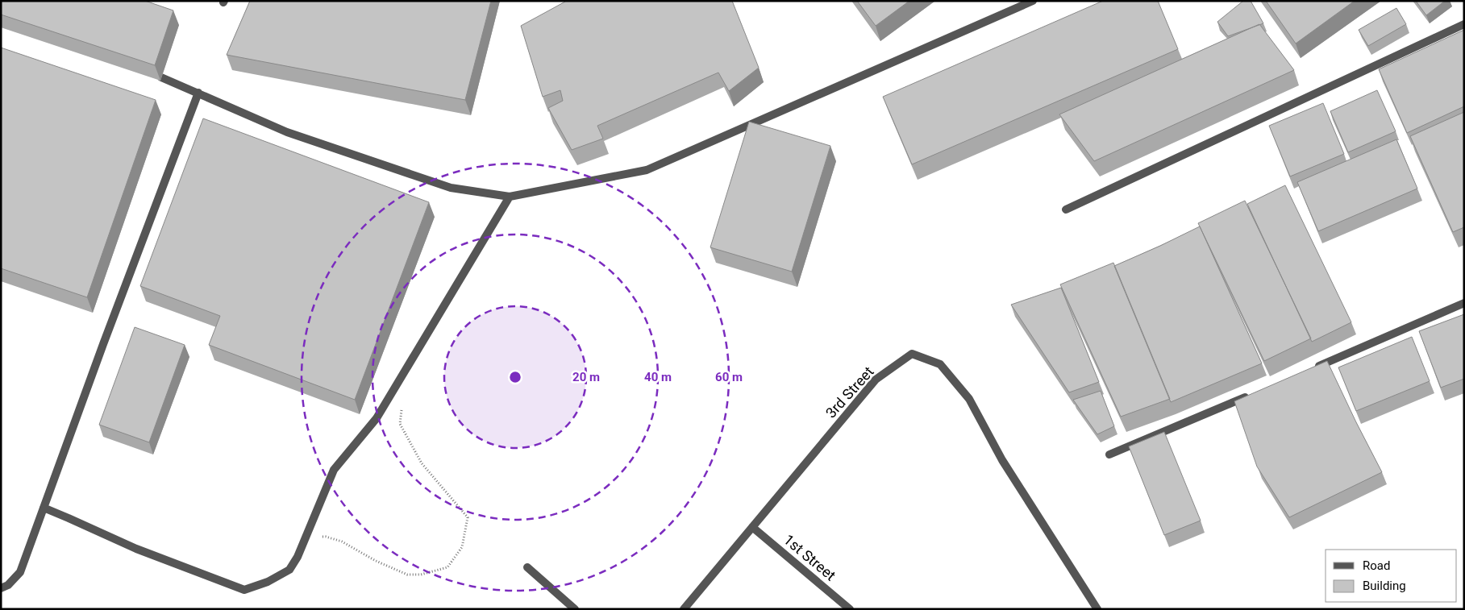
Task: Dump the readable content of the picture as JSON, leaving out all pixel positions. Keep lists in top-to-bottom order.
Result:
{
  "streets": {
    "street": ["3rd Street", "1st Street"]
  },
  "crossings": [
    ["3rd Street", "1st Street"]
  ],
  "legend": ["Road", "Building"],
  "rings": ["20 m", "40 m", "60 m"]
}
